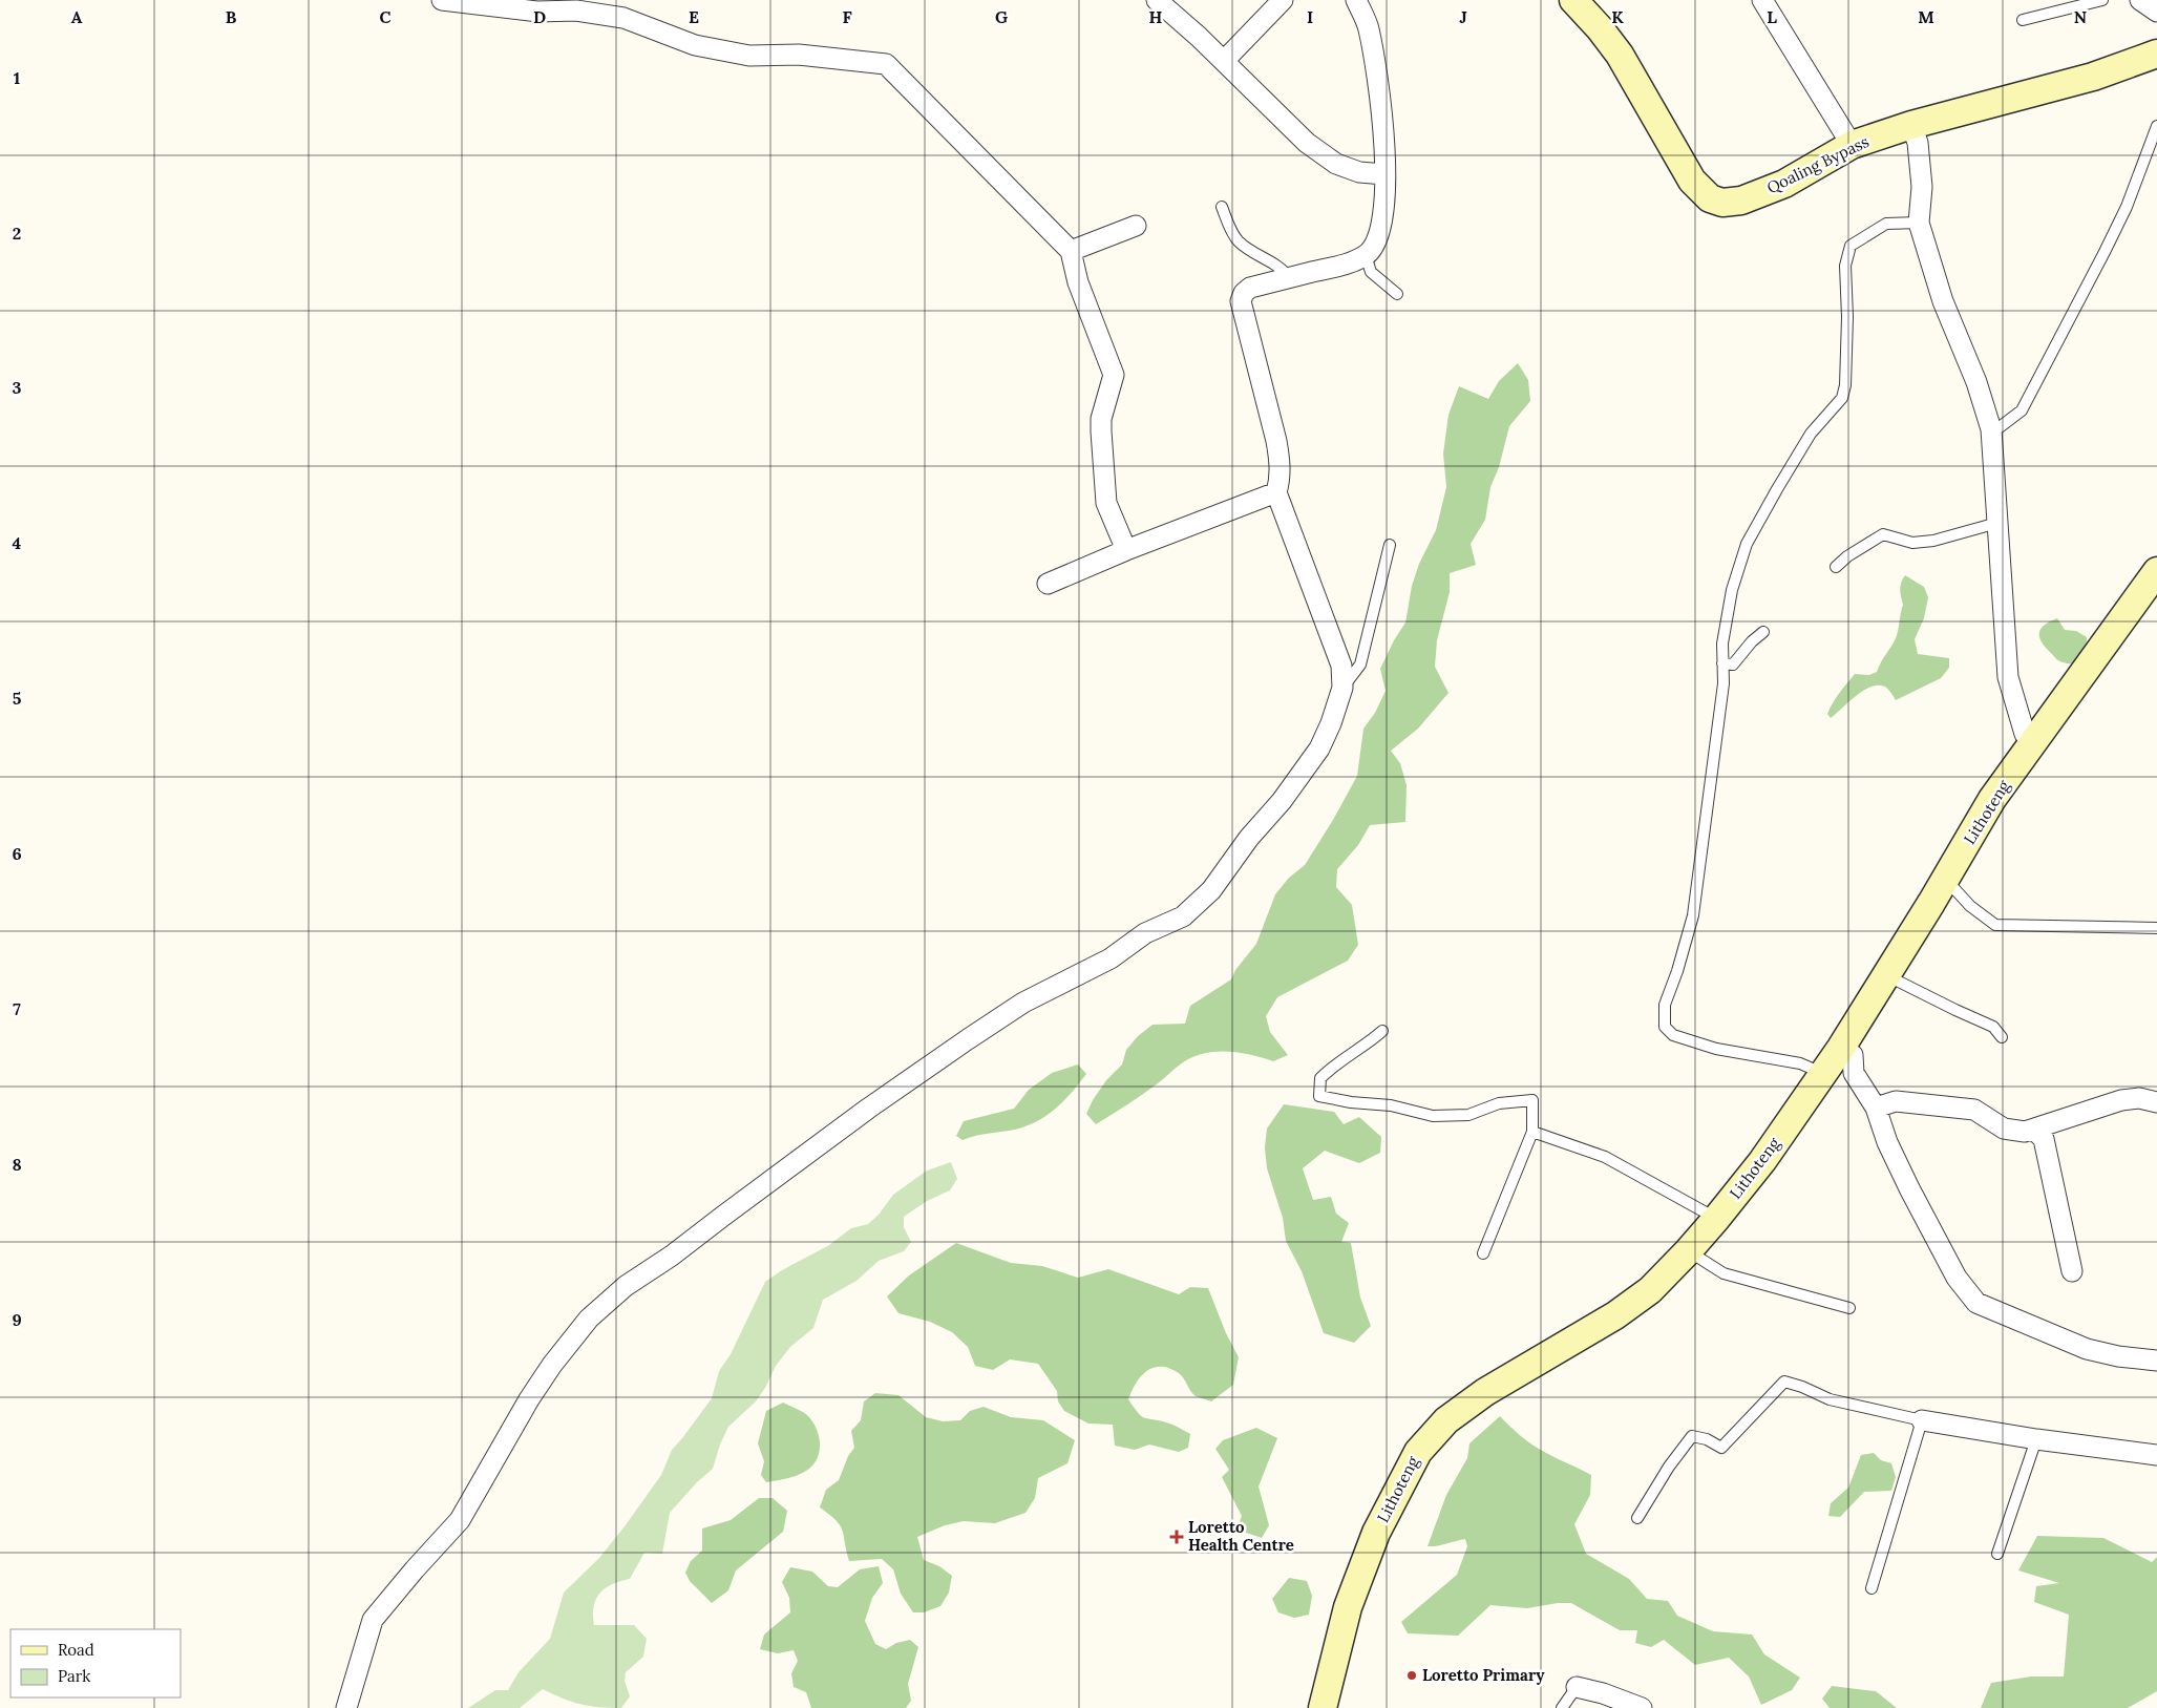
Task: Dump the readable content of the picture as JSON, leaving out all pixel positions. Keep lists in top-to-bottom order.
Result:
{
  "streets": {
    "main road": ["Qoaling Bypass", "Lithoteng"]
  },
  "places": {
    "health": ["Loretto Health Centre"],
    "other": ["Loretto Primary"]
  },
  "legend": ["Road", "Park"],
  "grid": {
    "columns": [
      "A",
      "B",
      "C",
      "D",
      "E",
      "F",
      "G",
      "H",
      "I",
      "J",
      "K",
      "L",
      "M",
      "N"
    ],
    "rows": [
      "1",
      "2",
      "3",
      "4",
      "5",
      "6",
      "7",
      "8",
      "9"
    ]
  }
}
